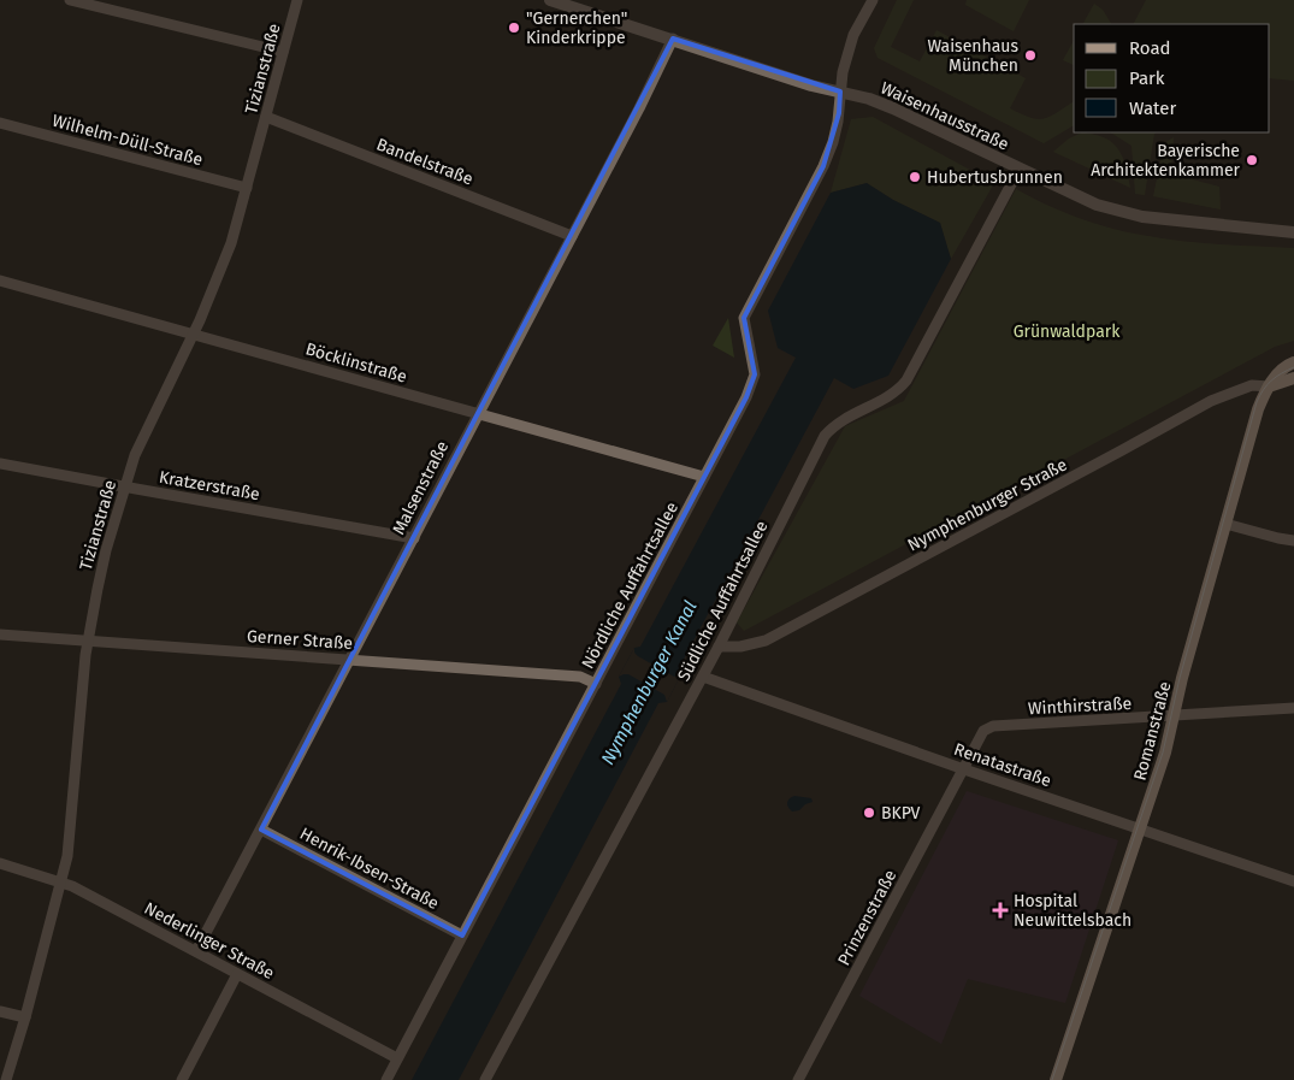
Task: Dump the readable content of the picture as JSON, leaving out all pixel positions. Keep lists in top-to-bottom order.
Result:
{
  "streets": {
    "main road": ["Nymphenburger Straße", "Romanstraße"],
    "street": [
      "Tizianstraße",
      "Waisenhausstraße",
      "Wilhelm-Düll-Straße",
      "Bandelstraße",
      "Böcklinstraße",
      "Kratzerstraße",
      "Malsenstraße",
      "Nördliche Auffahrtsallee",
      "Südliche Auffahrtsallee",
      "Gerner Straße",
      "Winthirstraße",
      "Renatastraße",
      "Henrik-Ibsen-Straße",
      "Prinzenstraße",
      "Nederlinger Straße"
    ]
  },
  "crossings": [
    ["Tizianstraße", "Wilhelm-Düll-Straße"],
    ["Tizianstraße", "Bandelstraße"],
    ["Tizianstraße", "Böcklinstraße"],
    ["Tizianstraße", "Kratzerstraße"],
    ["Tizianstraße", "Gerner Straße"],
    ["Tizianstraße", "Nederlinger Straße"],
    ["Waisenhausstraße", "Malsenstraße"],
    ["Waisenhausstraße", "Nördliche Auffahrtsallee"],
    ["Waisenhausstraße", "Südliche Auffahrtsallee"],
    ["Bandelstraße", "Malsenstraße"],
    ["Böcklinstraße", "Malsenstraße"],
    ["Böcklinstraße", "Nördliche Auffahrtsallee"],
    ["Kratzerstraße", "Malsenstraße"],
    ["Malsenstraße", "Gerner Straße"],
    ["Malsenstraße", "Henrik-Ibsen-Straße"],
    ["Malsenstraße", "Nederlinger Straße"],
    ["Nymphenburger Straße", "Südliche Auffahrtsallee"],
    ["Nymphenburger Straße", "Romanstraße"],
    ["Nördliche Auffahrtsallee", "Gerner Straße"],
    ["Nördliche Auffahrtsallee", "Henrik-Ibsen-Straße"],
    ["Nördliche Auffahrtsallee", "Nederlinger Straße"],
    ["Südliche Auffahrtsallee", "Renatastraße"],
    ["Winthirstraße", "Romanstraße"],
    ["Winthirstraße", "Renatastraße"],
    ["Winthirstraße", "Prinzenstraße"],
    ["Romanstraße", "Renatastraße"],
    ["Renatastraße", "Prinzenstraße"]
  ],
  "water": ["Nymphenburger Kanal"],
  "parks": ["Grünwaldpark"],
  "places": {
    "other": [
      "\"Gernerchen\" Kinderkrippe",
      "Waisenhaus München",
      "Bayerische Architektenkammer",
      "Hubertusbrunnen",
      "BKPV"
    ],
    "health": ["Hospital Neuwittelsbach"]
  },
  "legend": ["Road", "Park", "Water"]
}
